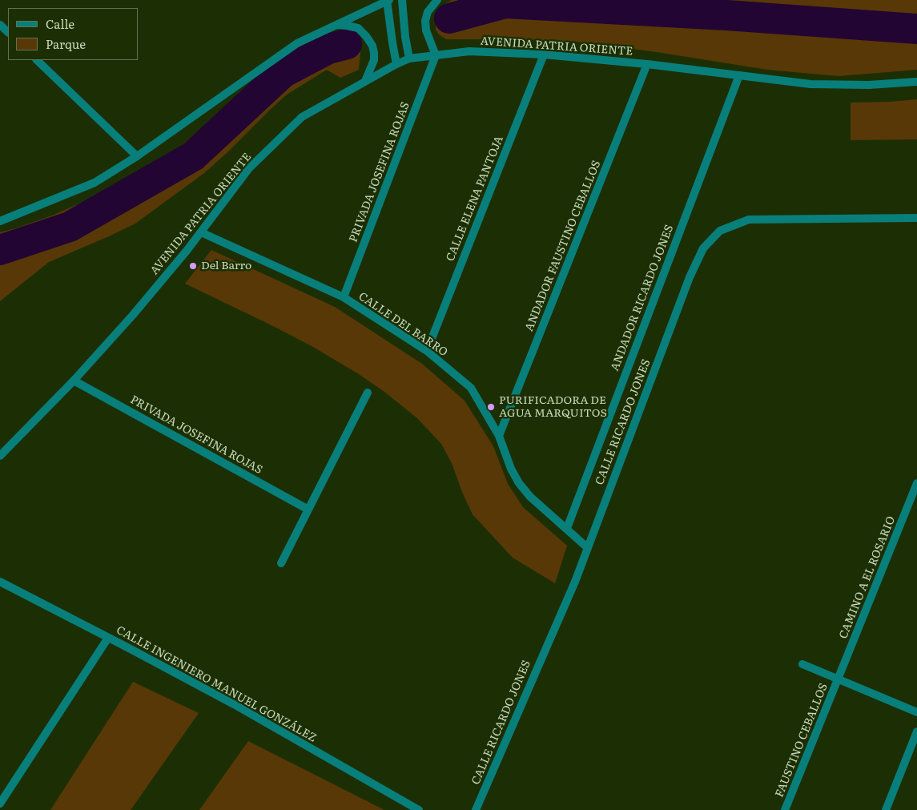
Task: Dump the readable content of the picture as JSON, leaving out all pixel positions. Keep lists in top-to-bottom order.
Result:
{
  "streets": {
    "street": [
      "AVENIDA PATRIA ORIENTE",
      "PRIVADA JOSEFINA ROJAS",
      "CALLE ELENA PANTOJA",
      "ANDADOR FAUSTINO CEBALLOS",
      "ANDADOR RICARDO JONES",
      "CALLE DEL BARRO",
      "CALLE RICARDO JONES",
      "CAMINO A EL ROSARIO",
      "CALLE INGENIERO MANUEL GONZÁLEZ",
      "FAUSTINO CEBALLOS"
    ]
  },
  "crossings": [
    ["AVENIDA PATRIA ORIENTE", "PRIVADA JOSEFINA ROJAS"],
    ["AVENIDA PATRIA ORIENTE", "CALLE ELENA PANTOJA"],
    ["AVENIDA PATRIA ORIENTE", "ANDADOR FAUSTINO CEBALLOS"],
    ["AVENIDA PATRIA ORIENTE", "ANDADOR RICARDO JONES"],
    ["AVENIDA PATRIA ORIENTE", "CALLE DEL BARRO"],
    ["PRIVADA JOSEFINA ROJAS", "CALLE DEL BARRO"],
    ["CALLE ELENA PANTOJA", "CALLE DEL BARRO"],
    ["ANDADOR FAUSTINO CEBALLOS", "CALLE DEL BARRO"],
    ["ANDADOR RICARDO JONES", "CALLE DEL BARRO"],
    ["CALLE DEL BARRO", "CALLE RICARDO JONES"],
    ["CAMINO A EL ROSARIO", "FAUSTINO CEBALLOS"]
  ],
  "places": ["Del Barro", "PURIFICADORA DE AGUA MARQUITOS"],
  "legend": ["Calle", "Parque"]
}
